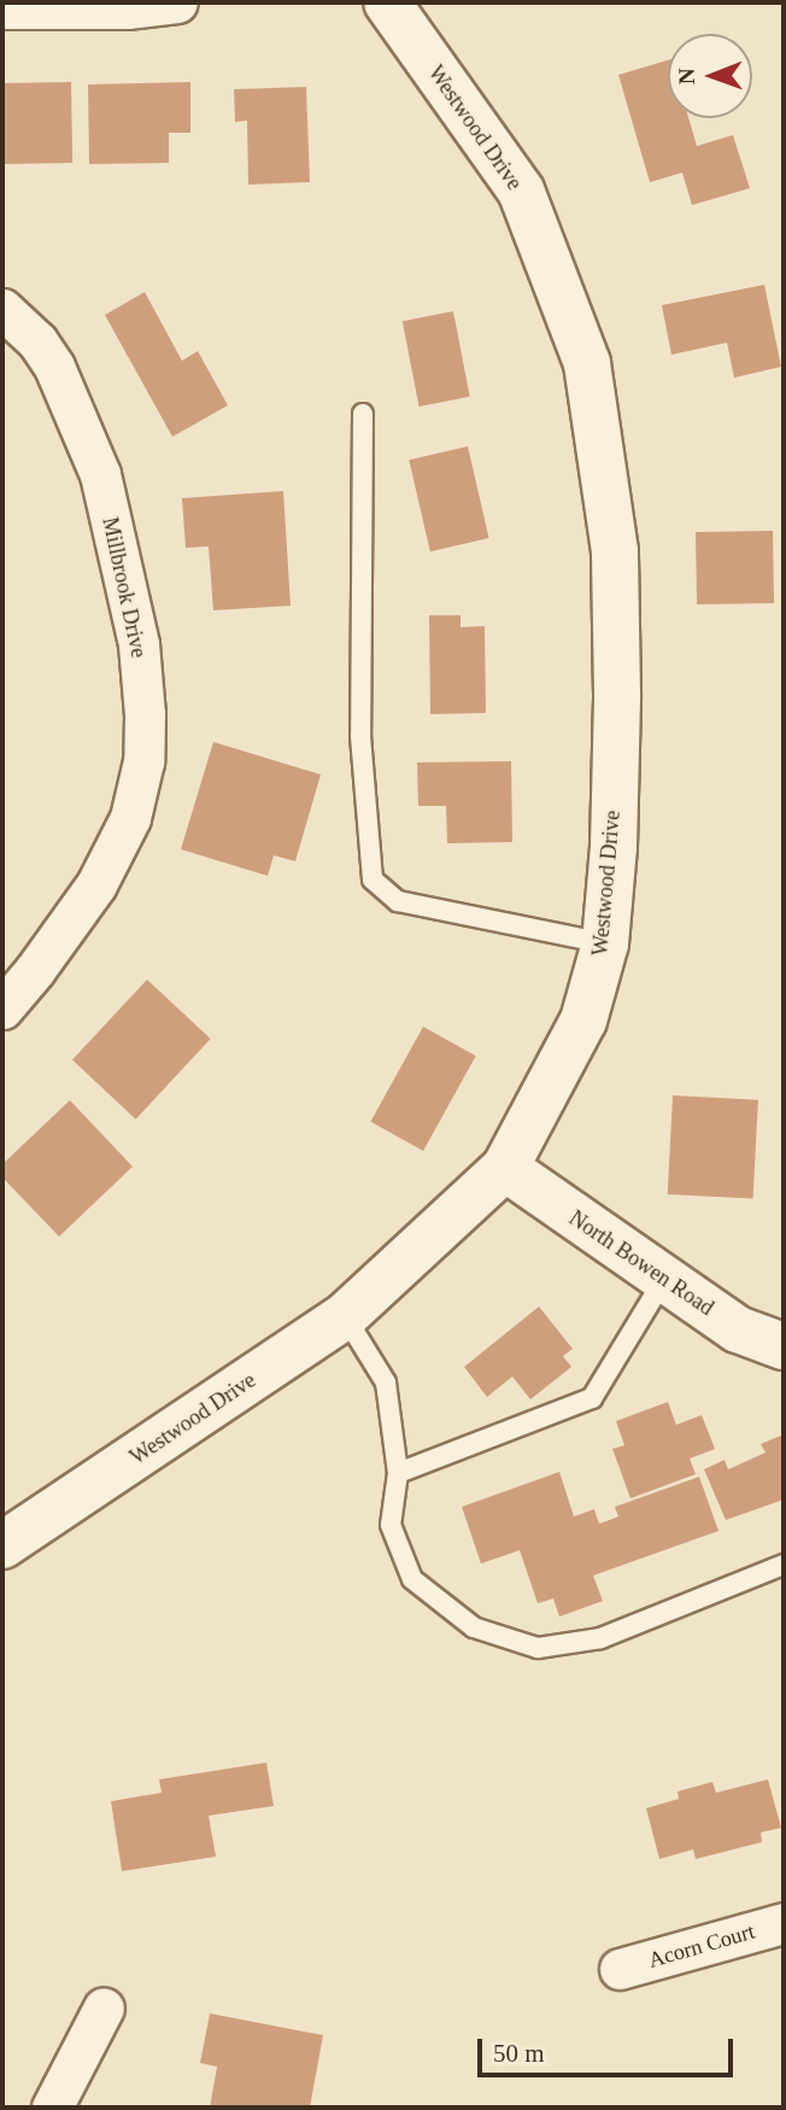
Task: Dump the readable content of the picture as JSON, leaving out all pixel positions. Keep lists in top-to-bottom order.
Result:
{
  "streets": {
    "street": [
      "Westwood Drive",
      "Millbrook Drive",
      "North Bowen Road",
      "Acorn Court"
    ]
  },
  "crossings": [
    ["Westwood Drive", "North Bowen Road"]
  ],
  "scale_bar": "50 m",
  "north": "left"
}
